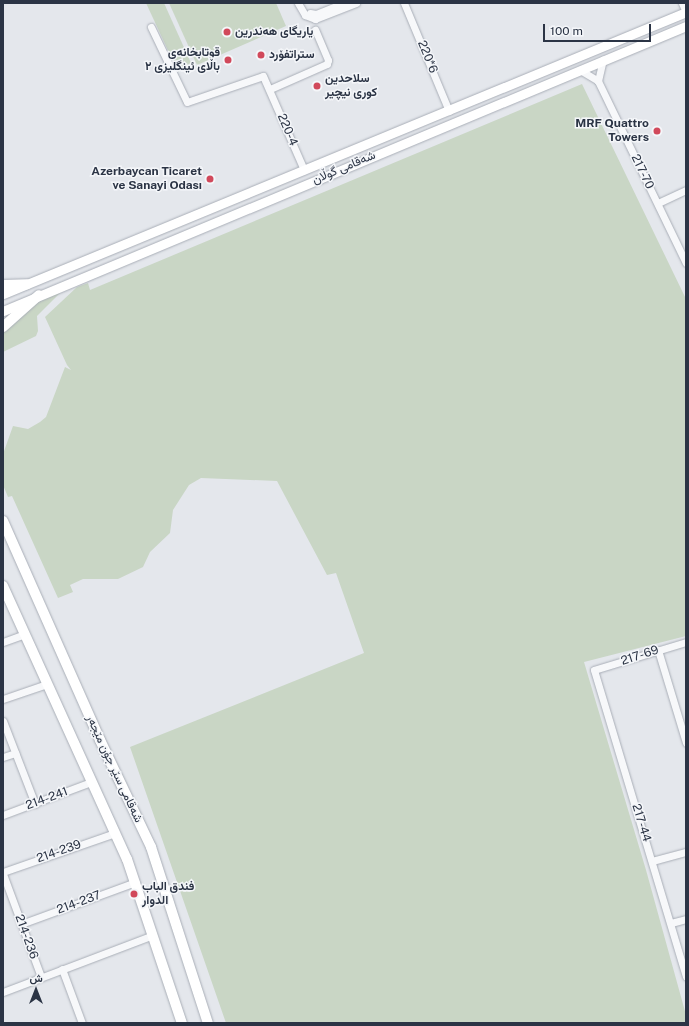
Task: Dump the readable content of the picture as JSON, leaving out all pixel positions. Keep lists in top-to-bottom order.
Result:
{
  "streets": {
    "highway": ["شەقامی سێر جۆن مێجەر"],
    "main road": ["شەقامی گوڵان"],
    "street": [
      "220*6",
      "220-4",
      "217-70",
      "217-69",
      "214-241",
      "217-44",
      "214-239",
      "214-237",
      "214-236"
    ]
  },
  "crossings": [
    ["220*6", "شەقامی گوڵان"],
    ["220-4", "شەقامی گوڵان"],
    ["217-69", "217-44"],
    ["شەقامی سێر جۆن مێجەر", "214-241"],
    ["شەقامی سێر جۆن مێجەر", "214-239"],
    ["شەقامی سێر جۆن مێجەر", "214-237"],
    ["214-239", "214-236"],
    ["214-237", "214-236"]
  ],
  "places": [
    "یاریگای هەندرین",
    "ستراتفۆرد",
    "قوتابخانەی باڵای ئینگلیزی ۲",
    "سلاحدین كوری نیچیر",
    "MRF Quattro Towers",
    "Azerbaycan Ticaret ve Sanayi Odası",
    "فندق الباب الدوار"
  ],
  "scale_bar": "100 m",
  "north": "top"
}
